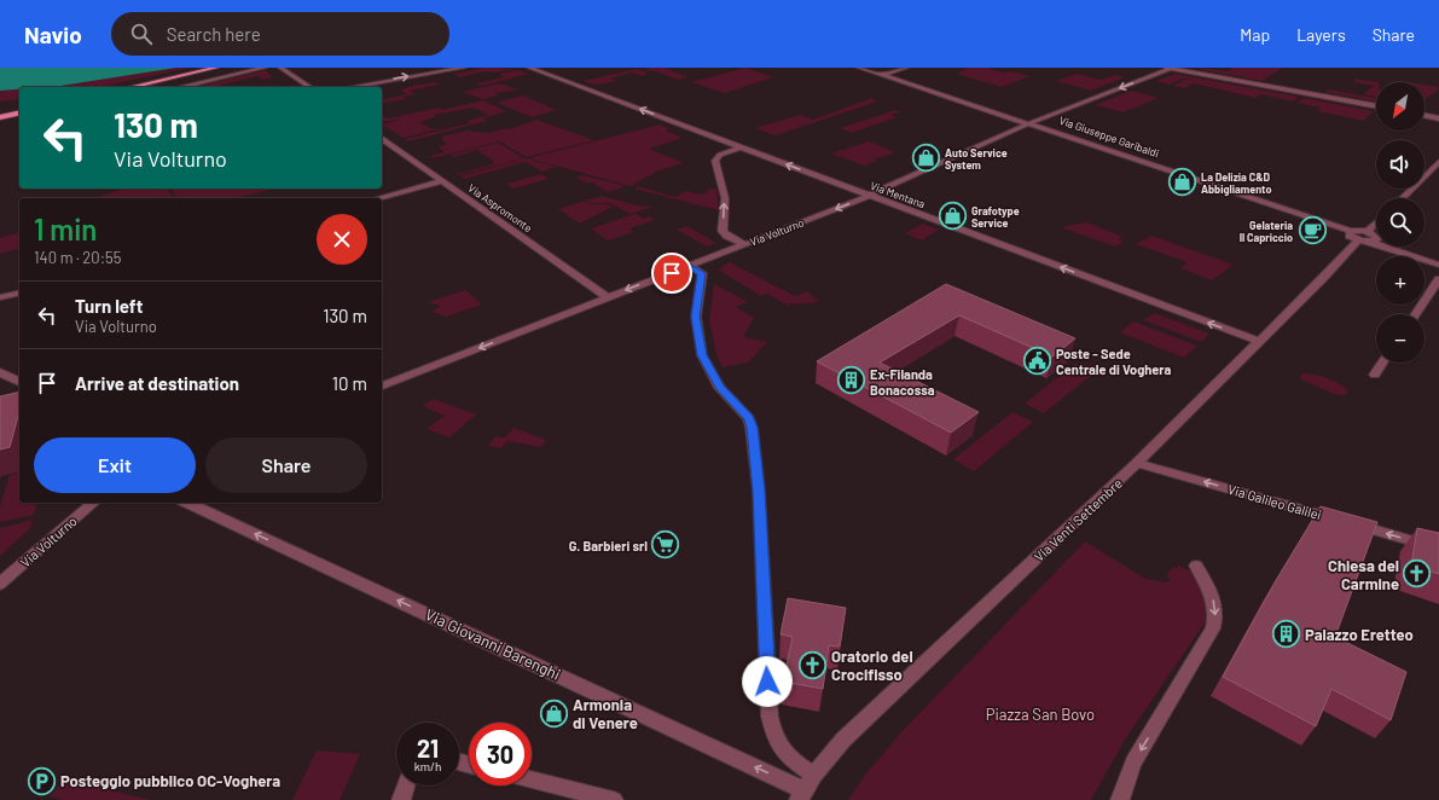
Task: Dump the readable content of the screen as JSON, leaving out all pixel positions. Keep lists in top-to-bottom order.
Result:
{
  "streets": {
    "street": [
      "Via Giuseppe Garibaldi",
      "Via Mentana",
      "Via Aspromonte",
      "Via Volturno",
      "Via Galileo Galilei",
      "Via Venti Settembre",
      "Via Giovanni Barenghi"
    ]
  },
  "crossings": [
    ["Via Giuseppe Garibaldi", "Via Volturno"],
    ["Via Giuseppe Garibaldi", "Via Venti Settembre"],
    ["Via Mentana", "Via Volturno"],
    ["Via Mentana", "Via Venti Settembre"],
    ["Via Aspromonte", "Via Volturno"],
    ["Via Galileo Galilei", "Via Venti Settembre"],
    ["Via Venti Settembre", "Via Giovanni Barenghi"]
  ],
  "one_way": [
    "Via Mentana",
    "Via Volturno",
    "Via Galileo Galilei",
    "Via Giovanni Barenghi"
  ],
  "parks": ["Piazza San Bovo"],
  "places": {
    "shop": [
      "Auto Service System",
      "La Delizia C&D Abbigliamento",
      "Grafotype Service",
      "Armonia di Venere"
    ],
    "cafe": ["Gelateria Il Capriccio"],
    "public building": ["Poste - Sede Centrale di Voghera"],
    "building": ["Ex-Filanda Bonacossa", "Palazzo Eretteo"],
    "supermarket": ["G. Barbieri srl"],
    "church": ["Chiesa del Carmine", "Oratorio del Crocifisso"],
    "parking": ["Posteggio pubblico OC-Voghera"]
  },
  "north": "bottom left",
  "page": {
    "header": "Navio",
    "search": "Search here",
    "nav": ["Map", "Layers", "Share"],
    "map_buttons": ["+", "−"],
    "turn": ["130 m", "Via Volturno"],
    "heading": ["1 min", "140 m · 20:55"],
    "list": [
      {
        "name": "Turn left",
        "note": "Via Volturno",
        "value": "130 m"
      },
      {
        "name": "Arrive at destination",
        "value": "10 m"
      }
    ],
    "buttons": ["Exit", "Share"],
    "speed": "21 km/h",
    "limit": "30"
  }
}
